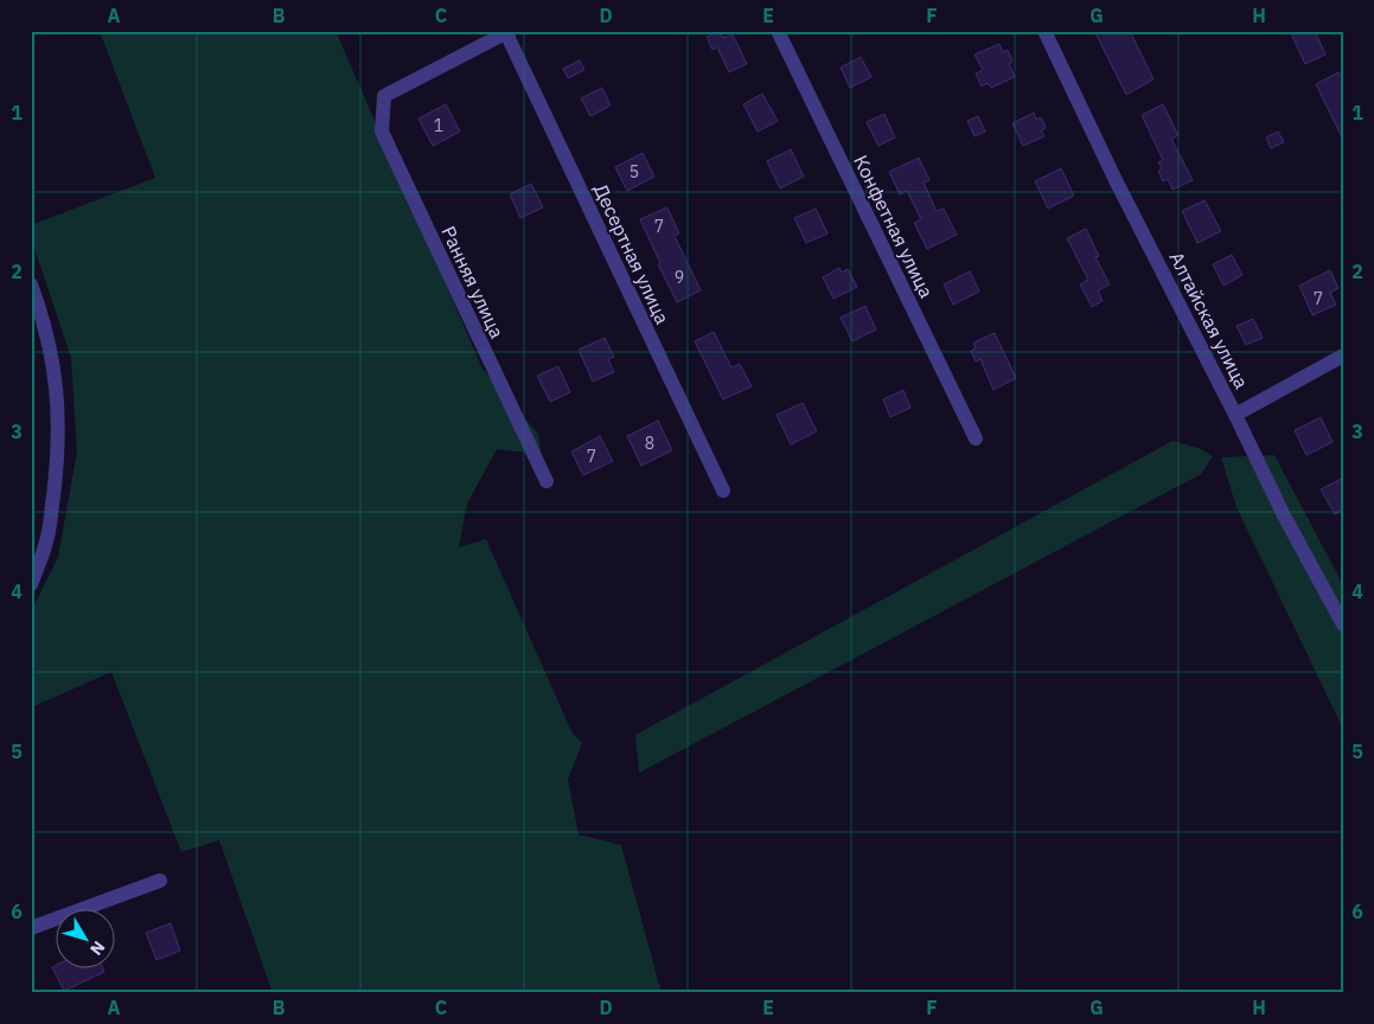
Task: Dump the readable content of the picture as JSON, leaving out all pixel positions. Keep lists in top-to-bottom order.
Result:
{
  "streets": {
    "street": [
      "Конфетная улица",
      "Десертная улица",
      "Ранняя улица",
      "Алтайская улица"
    ]
  },
  "crossings": [
    ["Десертная улица", "Ранняя улица"]
  ],
  "house_numbers": [
    "1",
    "5",
    "7",
    "9",
    "7",
    "8",
    "7"
  ],
  "north": "bottom right",
  "grid": {
    "columns": [
      "A",
      "B",
      "C",
      "D",
      "E",
      "F",
      "G",
      "H"
    ],
    "rows": [
      "1",
      "2",
      "3",
      "4",
      "5",
      "6"
    ]
  }
}
